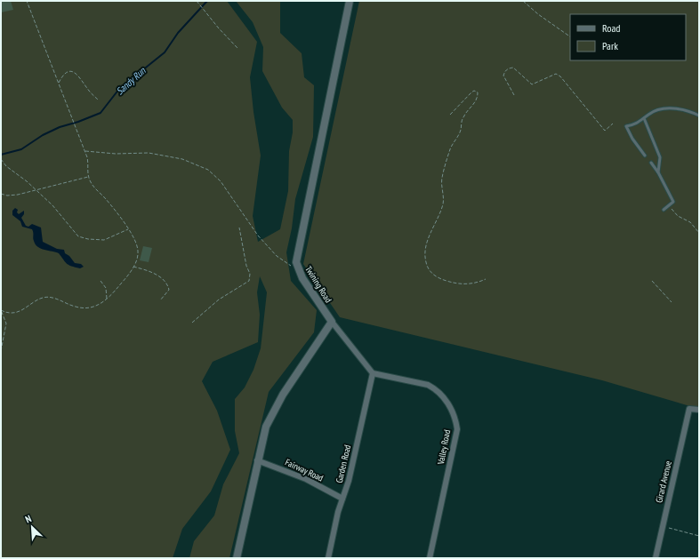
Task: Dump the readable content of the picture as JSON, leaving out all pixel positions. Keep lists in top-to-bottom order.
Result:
{
  "streets": {
    "street": [
      "Twining Road",
      "Valley Road",
      "Garden Road",
      "Fairway Road",
      "Girard Avenue"
    ]
  },
  "crossings": [
    ["Valley Road", "Garden Road"],
    ["Garden Road", "Fairway Road"]
  ],
  "water": ["Sandy Run"],
  "legend": ["Road", "Park"],
  "north": "top left"
}
